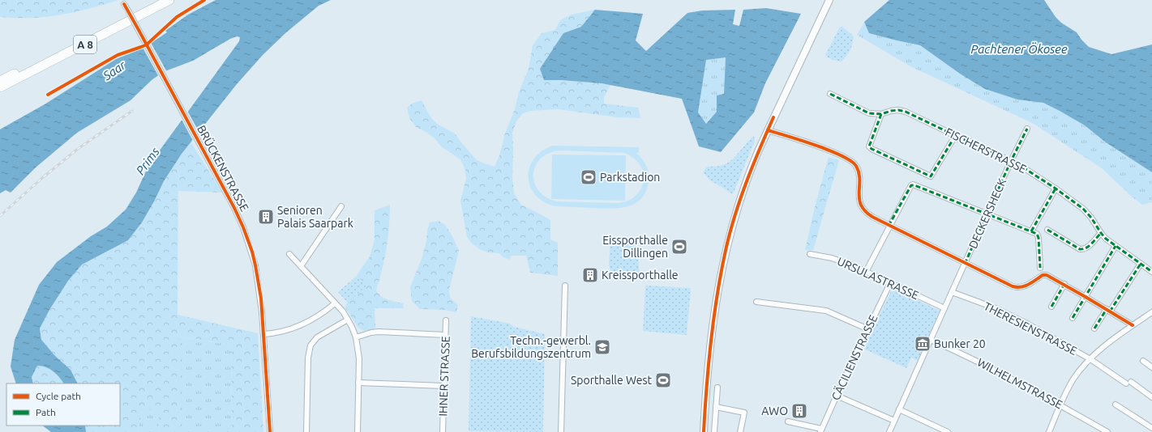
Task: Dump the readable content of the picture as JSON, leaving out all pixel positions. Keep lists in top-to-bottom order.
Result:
{
  "streets": {
    "highway": ["A 8"],
    "street": [
      "FISCHERSTRASSE",
      "BRÜCKENSTRASSE",
      "DECKERSHECK",
      "URSULASTRASSE",
      "THERESIENSTRASSE",
      "CÄCILIENSTRASSE",
      "IHNER STRASSE",
      "WILHELMSTRASSE"
    ]
  },
  "crossings": [
    ["FISCHERSTRASSE", "DECKERSHECK"],
    ["DECKERSHECK", "URSULASTRASSE"],
    ["DECKERSHECK", "THERESIENSTRASSE"],
    ["DECKERSHECK", "WILHELMSTRASSE"],
    ["URSULASTRASSE", "CÄCILIENSTRASSE"]
  ],
  "water": ["Pachtener Ökosee", "Saar", "Prims"],
  "places": {
    "sports": ["Parkstadion", "Eissporthalle Dillingen", "Sporthalle West"],
    "building": ["Senioren Palais Saarpark", "Kreissporthalle", "AWO"],
    "museum": ["Bunker 20"],
    "school or university": ["Techn.-gewerbl. Berufsbildungszentrum"]
  },
  "legend": ["Cycle path", "Path"]
}
